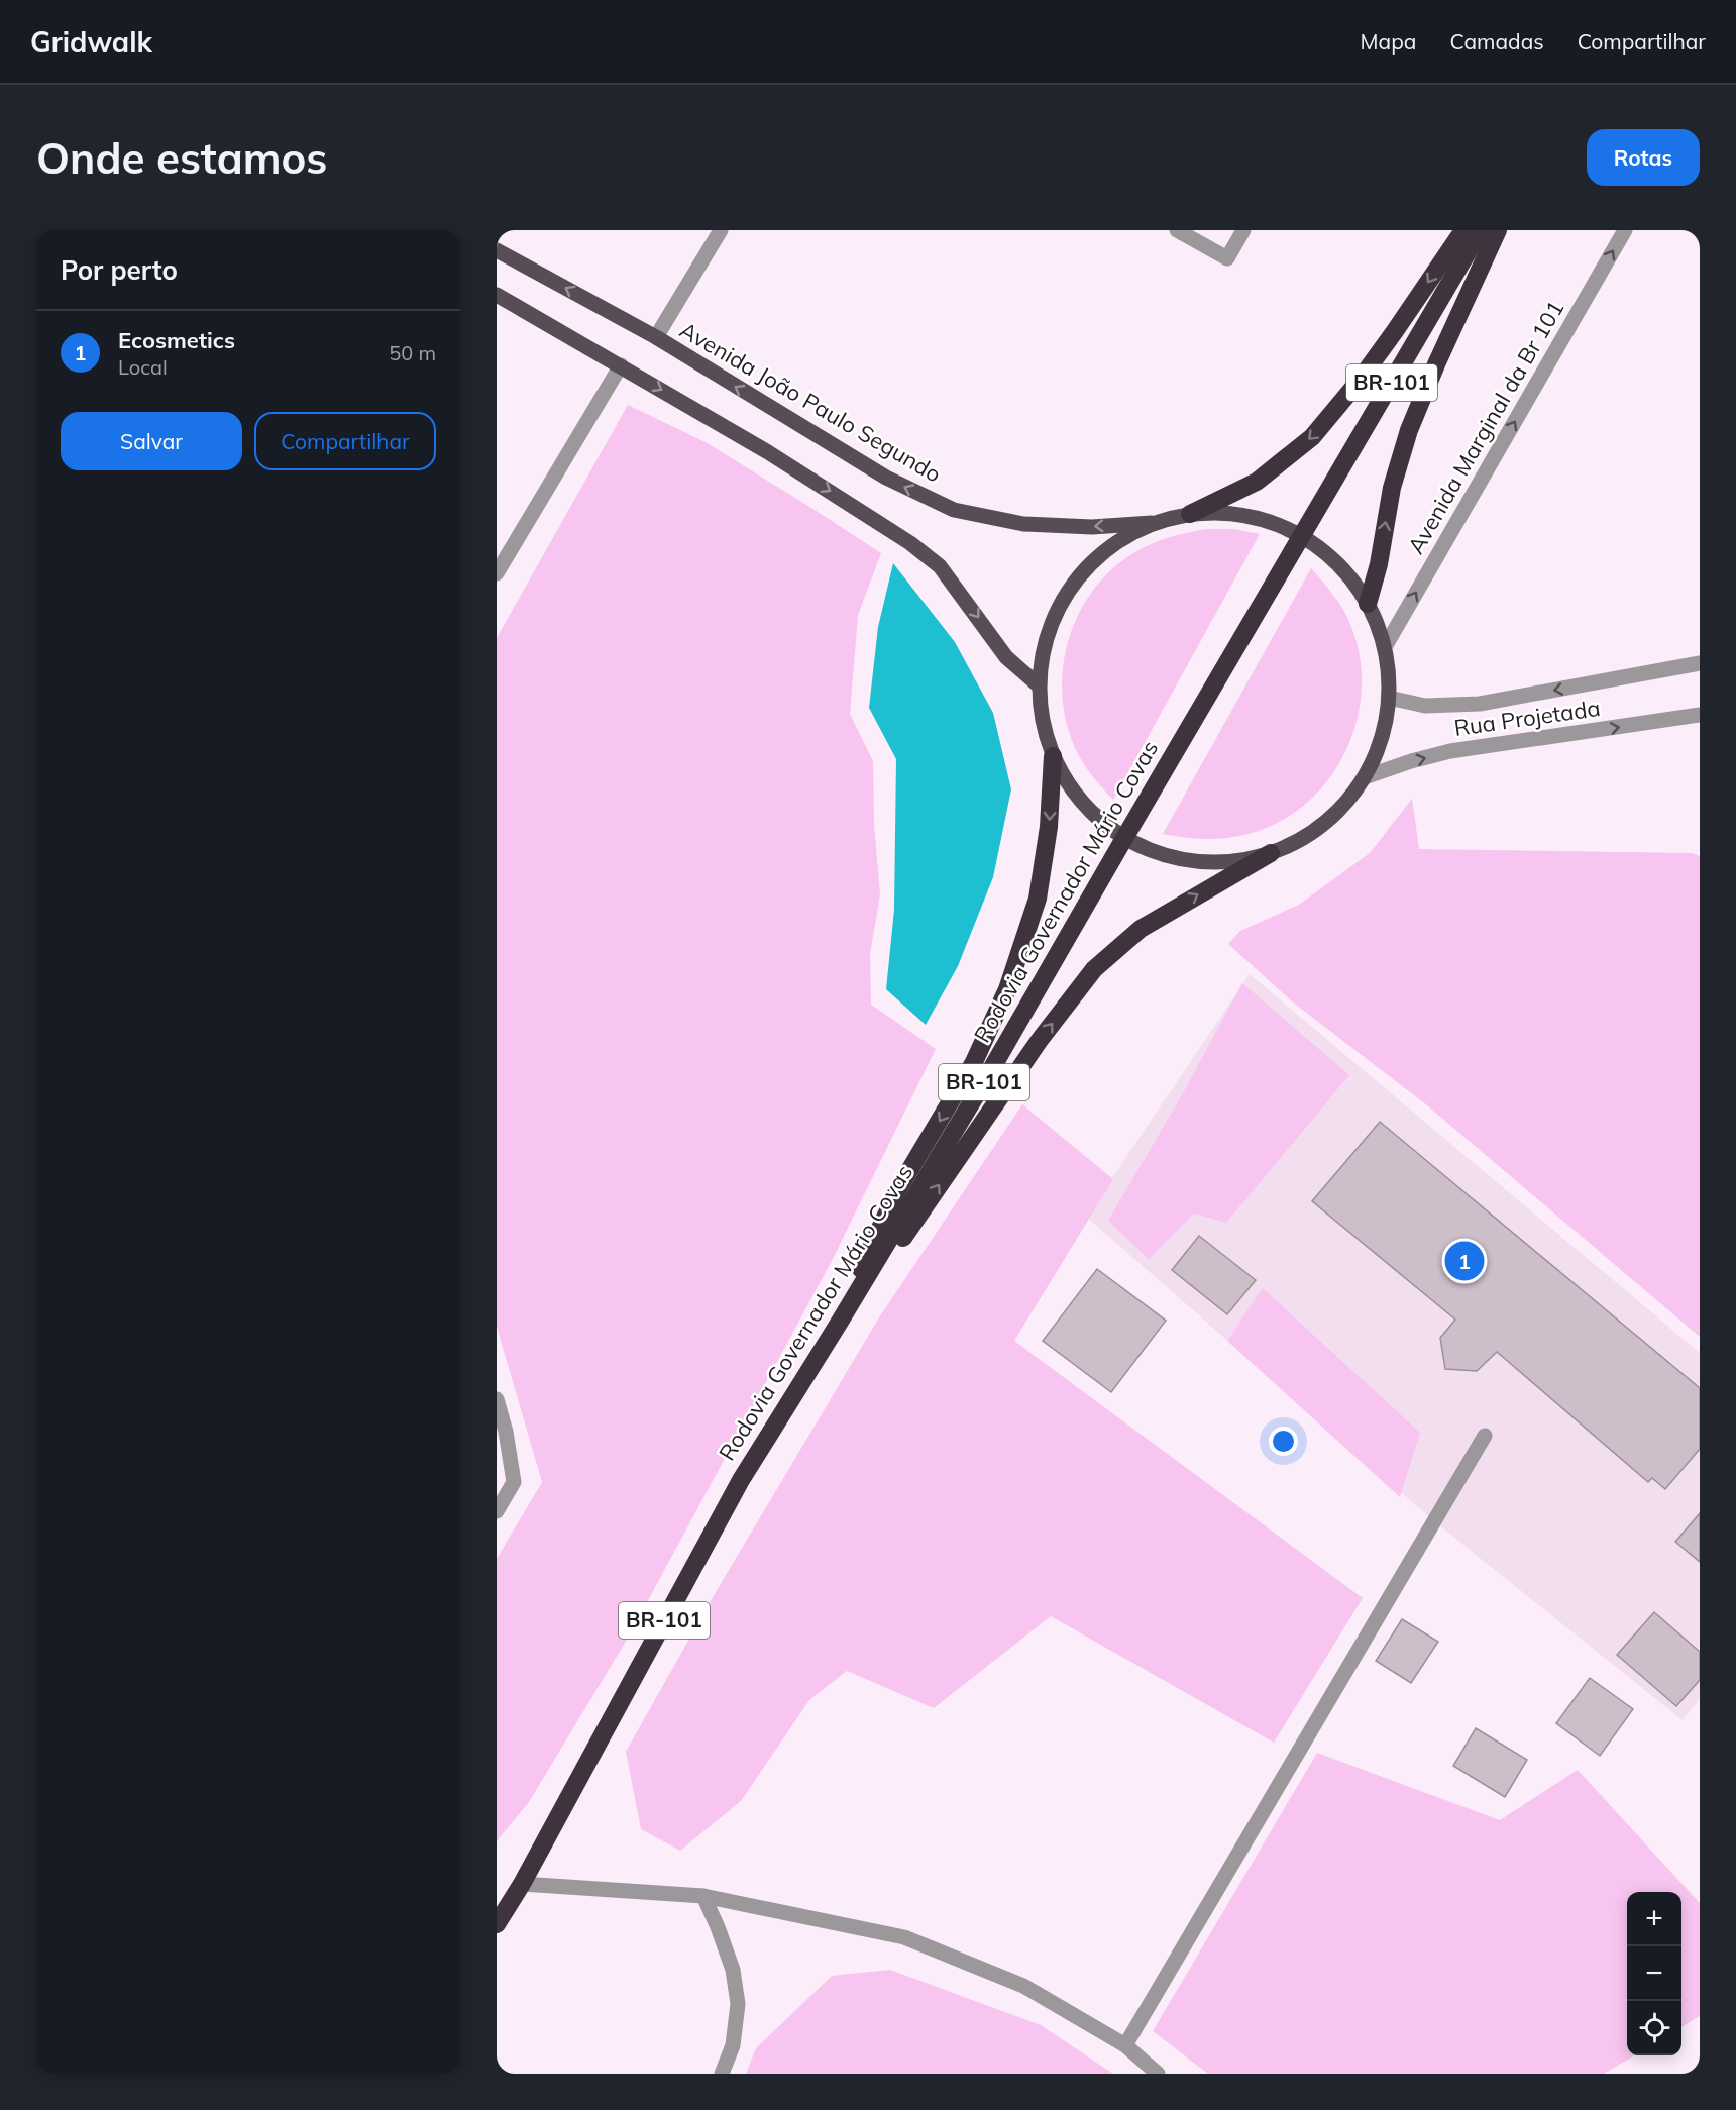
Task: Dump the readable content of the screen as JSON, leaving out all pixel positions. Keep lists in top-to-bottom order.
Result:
{
  "streets": {
    "highway": ["BR-101", "Rodovia Governador Mário Covas"],
    "main road": ["Avenida João Paulo Segundo"],
    "street": ["Avenida Marginal da Br 101", "Rua Projetada"]
  },
  "crossings": [
    ["Avenida João Paulo Segundo", "Avenida Marginal da Br 101"],
    ["Avenida João Paulo Segundo", "Rua Projetada"],
    ["Avenida João Paulo Segundo", "Rodovia Governador Mário Covas"]
  ],
  "one_way": ["Avenida Marginal da Br 101"],
  "page": {
    "header": "Gridwalk",
    "nav": ["Mapa", "Camadas", "Compartilhar"],
    "buttons": [
      "Rotas",
      ["Salvar", "Compartilhar"]
    ],
    "title": "Onde estamos",
    "heading": "Por perto",
    "list": [
      {
        "mark": "1",
        "name": "Ecosmetics",
        "note": "Local",
        "value": "50 m"
      }
    ],
    "pins": "1",
    "map_buttons": ["+", "−"]
  }
}
